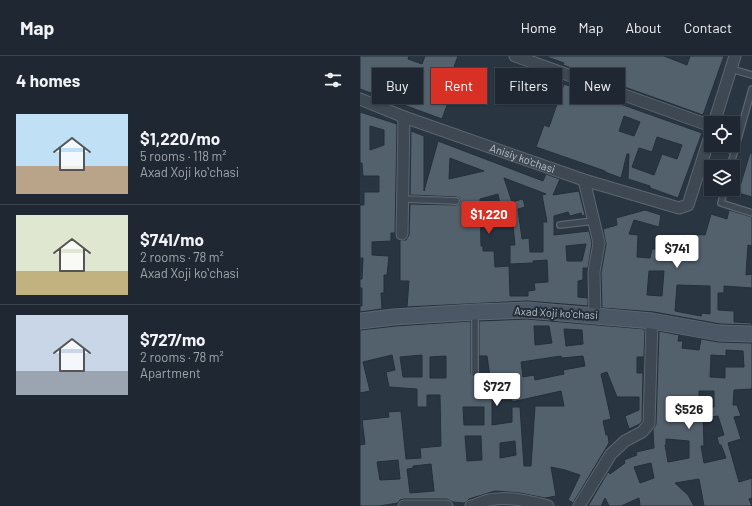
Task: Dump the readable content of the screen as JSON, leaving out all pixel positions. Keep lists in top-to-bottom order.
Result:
{
  "streets": {
    "street": ["Anisiy ko'chasi", "Axad Xoji koʻchasi"]
  },
  "page": {
    "header": "Map",
    "nav": [
      "Home",
      "Map",
      "About",
      "Contact"
    ],
    "heading": "4 homes",
    "chip": [
      "Buy",
      "Rent",
      "Filters",
      "New"
    ],
    "list": [
      {
        "name": "$1,220/mo",
        "note": "5 rooms · 118 m² · Axad Xoji koʻchasi"
      },
      {
        "name": "$741/mo",
        "note": "2 rooms · 78 m² · Axad Xoji koʻchasi"
      },
      {
        "name": "$727/mo",
        "note": "2 rooms · 78 m² · Apartment"
      }
    ],
    "price": [
      "$1,220",
      "$741",
      "$727",
      "$526"
    ]
  }
}
